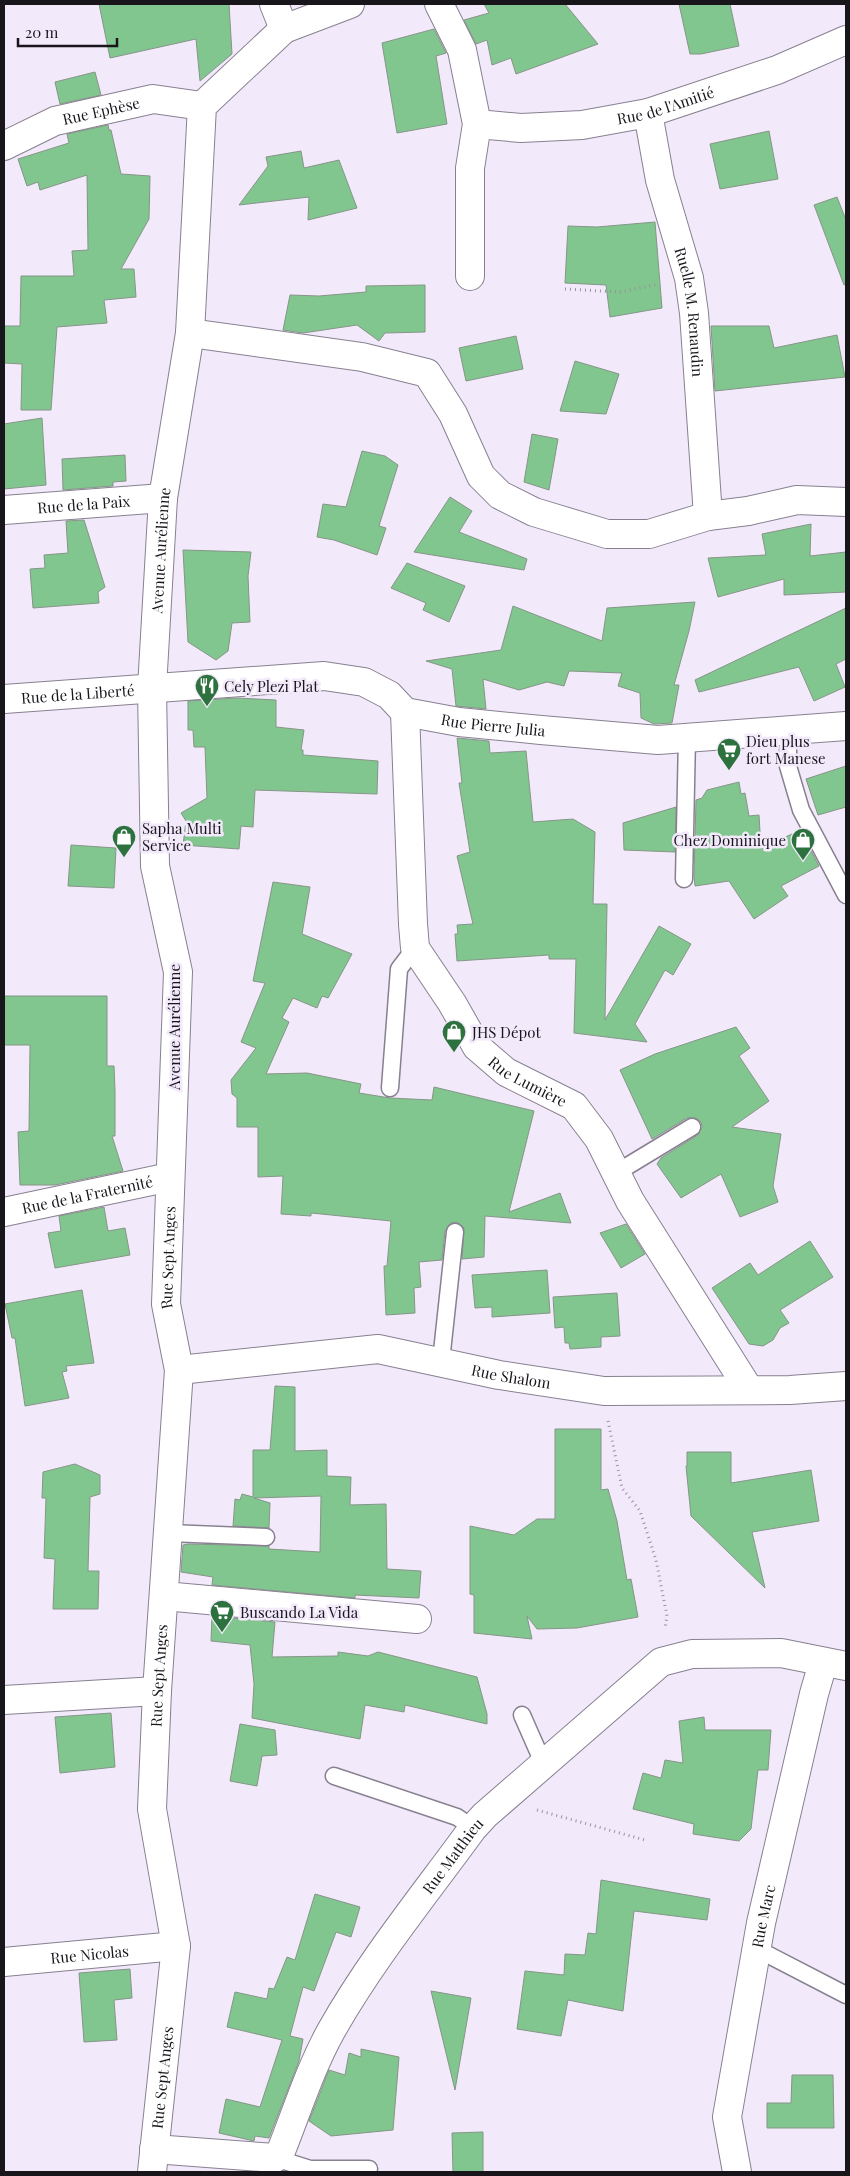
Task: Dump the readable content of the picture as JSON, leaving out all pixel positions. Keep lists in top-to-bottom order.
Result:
{
  "streets": {
    "street": [
      "Rue de l'Amitié",
      "Rue Ephèse",
      "Ruelle M. Renaudin",
      "Rue de la Paix",
      "Avenue Aurélienne",
      "Rue de la Liberté",
      "Rue Pierre Julia",
      "Rue Lumière",
      "Rue de la Fraternité",
      "Rue Sept Anges",
      "Rue Shalom",
      "Rue Matthieu",
      "Rue Marc",
      "Rue Nicolas"
    ]
  },
  "crossings": [
    ["Rue de l'Amitié", "Ruelle M. Renaudin"],
    ["Rue Ephèse", "Avenue Aurélienne"],
    ["Rue de la Paix", "Avenue Aurélienne"],
    ["Avenue Aurélienne", "Rue de la Liberté"],
    ["Avenue Aurélienne", "Rue de la Fraternité"],
    ["Avenue Aurélienne", "Rue Sept Anges"],
    ["Rue Pierre Julia", "Rue Lumière"],
    ["Rue Lumière", "Rue Shalom"],
    ["Rue de la Fraternité", "Rue Sept Anges"],
    ["Rue Sept Anges", "Rue Shalom"],
    ["Rue Sept Anges", "Rue Nicolas"],
    ["Rue Matthieu", "Rue Marc"]
  ],
  "places": {
    "restaurant": ["Cely Plezi Plat"],
    "supermarket": ["Dieu plus fort Manese", "Buscando La Vida"],
    "shop": ["Sapha Multi Service", "Chez Dominique", "JHS Dépot"]
  },
  "scale_bar": "20 m"
}
